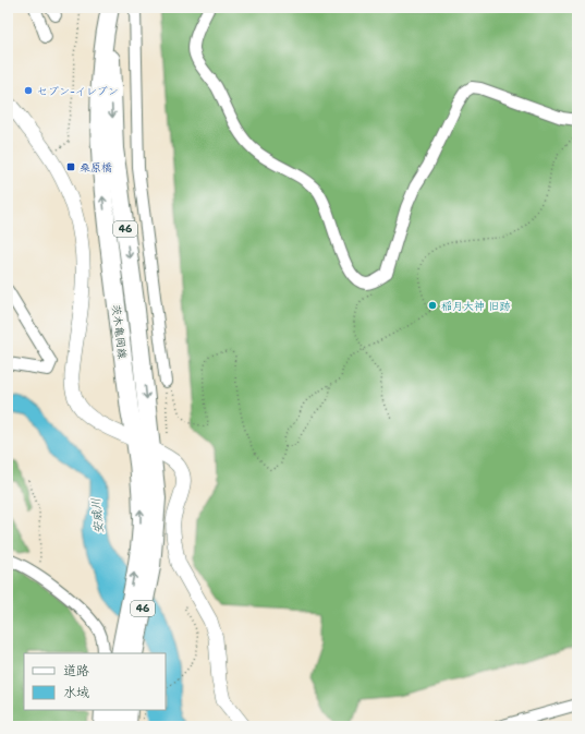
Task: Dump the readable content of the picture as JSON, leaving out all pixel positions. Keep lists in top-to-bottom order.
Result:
{
  "streets": {
    "main road": ["46", "茨木亀岡線"]
  },
  "water": ["安威川"],
  "places": {
    "other": ["セブン-イレブン", "稲月大神 旧跡"],
    "transit": ["桑原橋"]
  },
  "legend": ["道路", "水域"]
}
